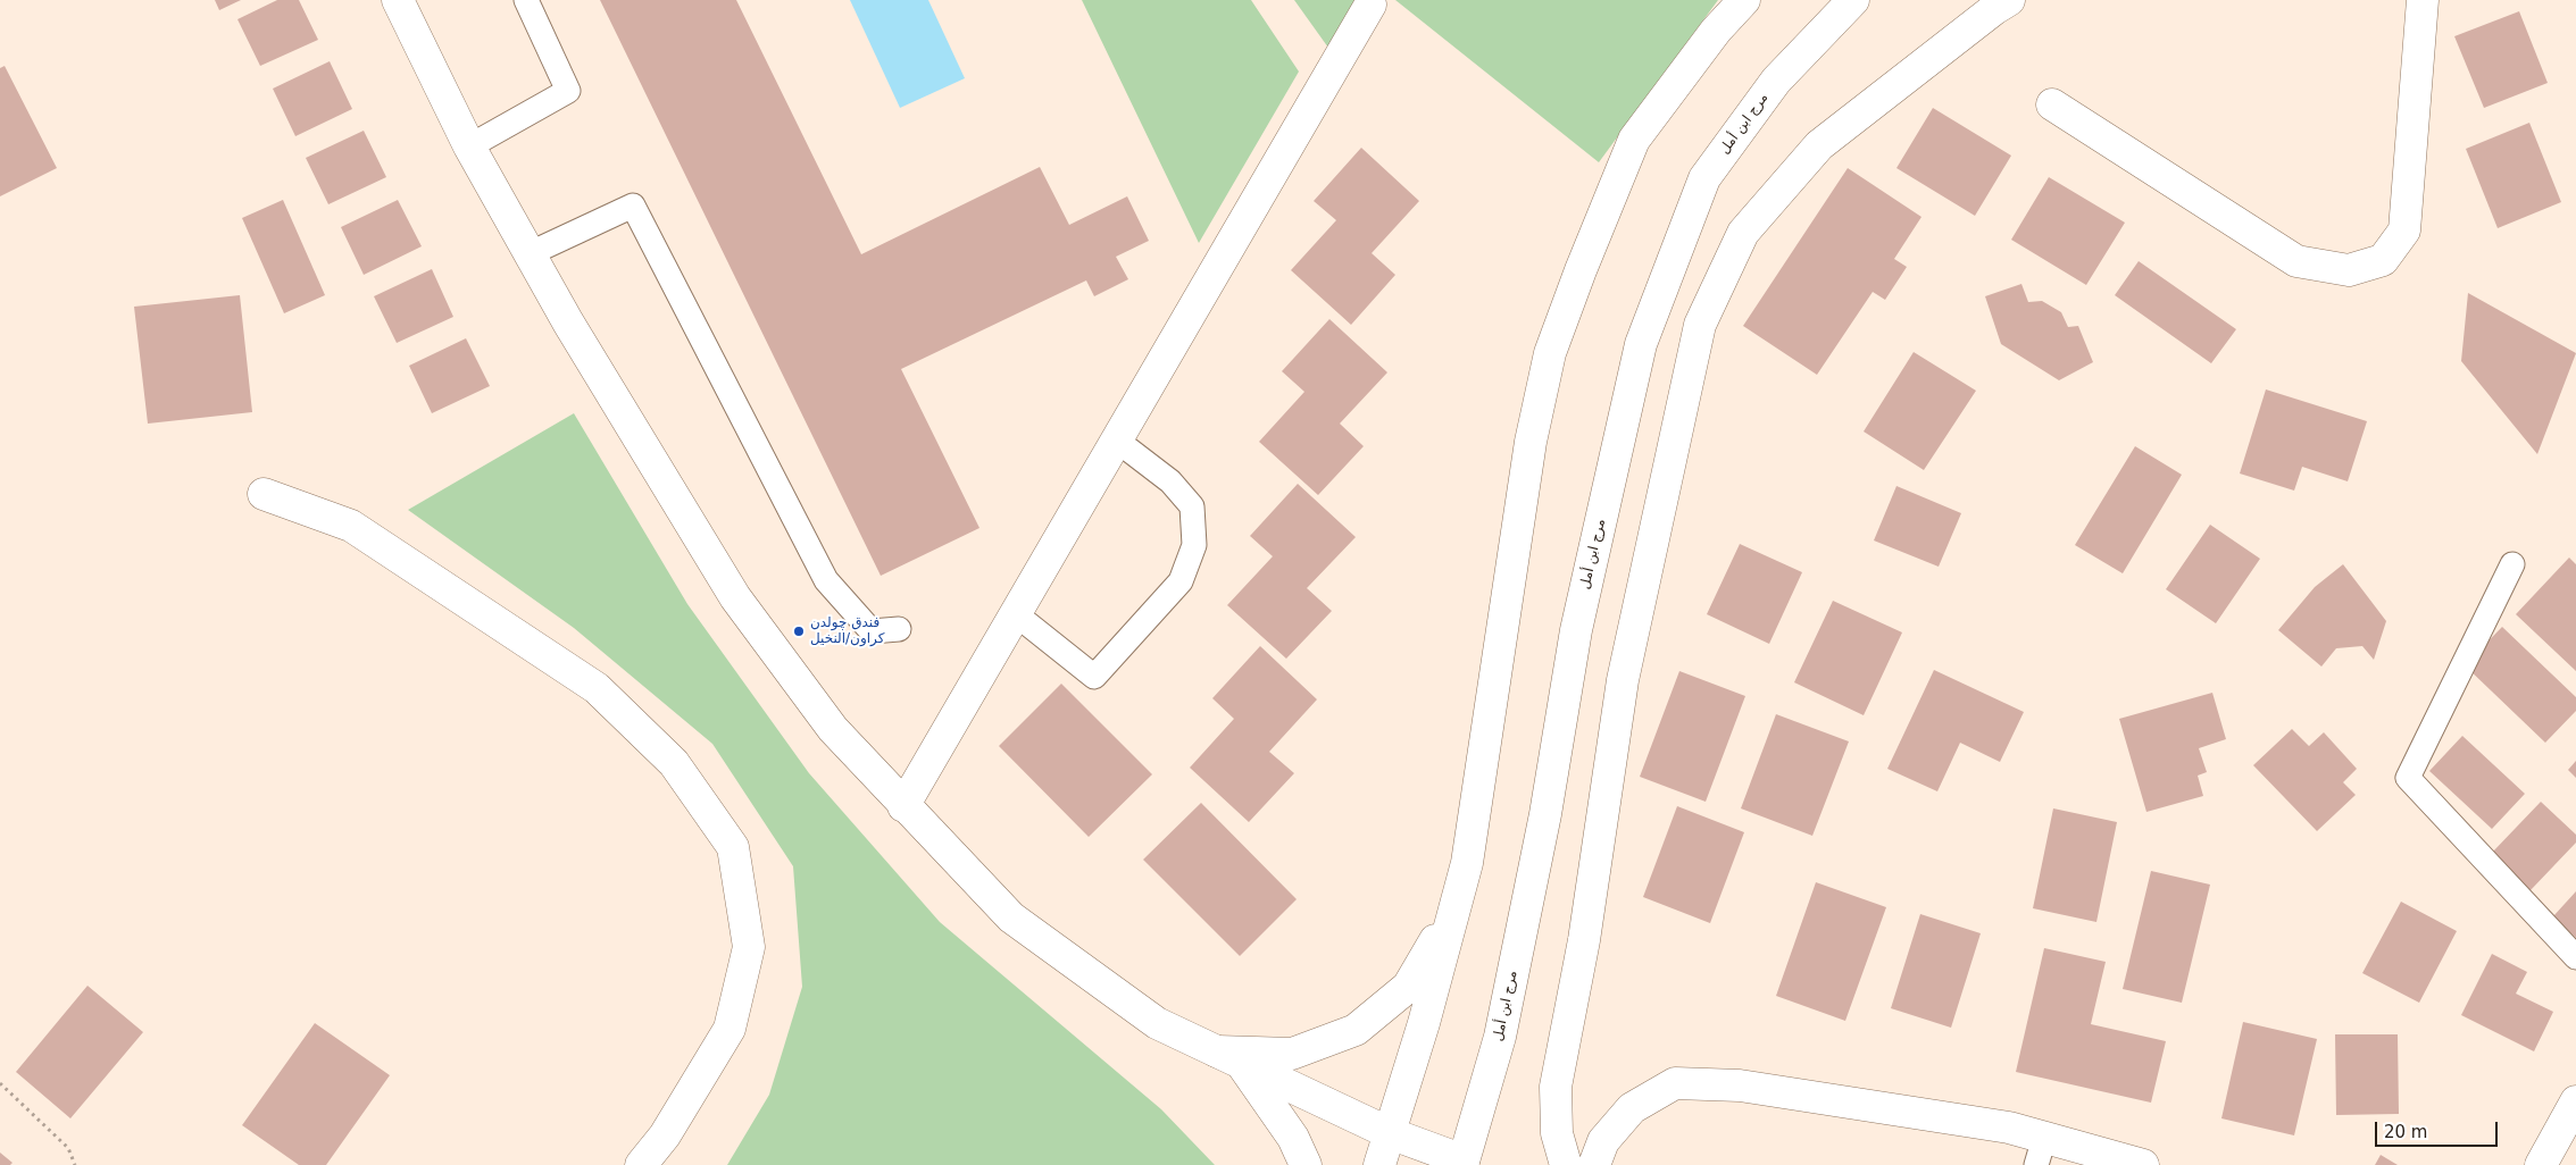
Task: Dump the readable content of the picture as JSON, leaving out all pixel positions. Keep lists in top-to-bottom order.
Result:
{
  "streets": {
    "street": ["مرج ابن أمل"]
  },
  "places": ["فندق چولدن كراون/النخيل"],
  "scale_bar": "20 m"
}
